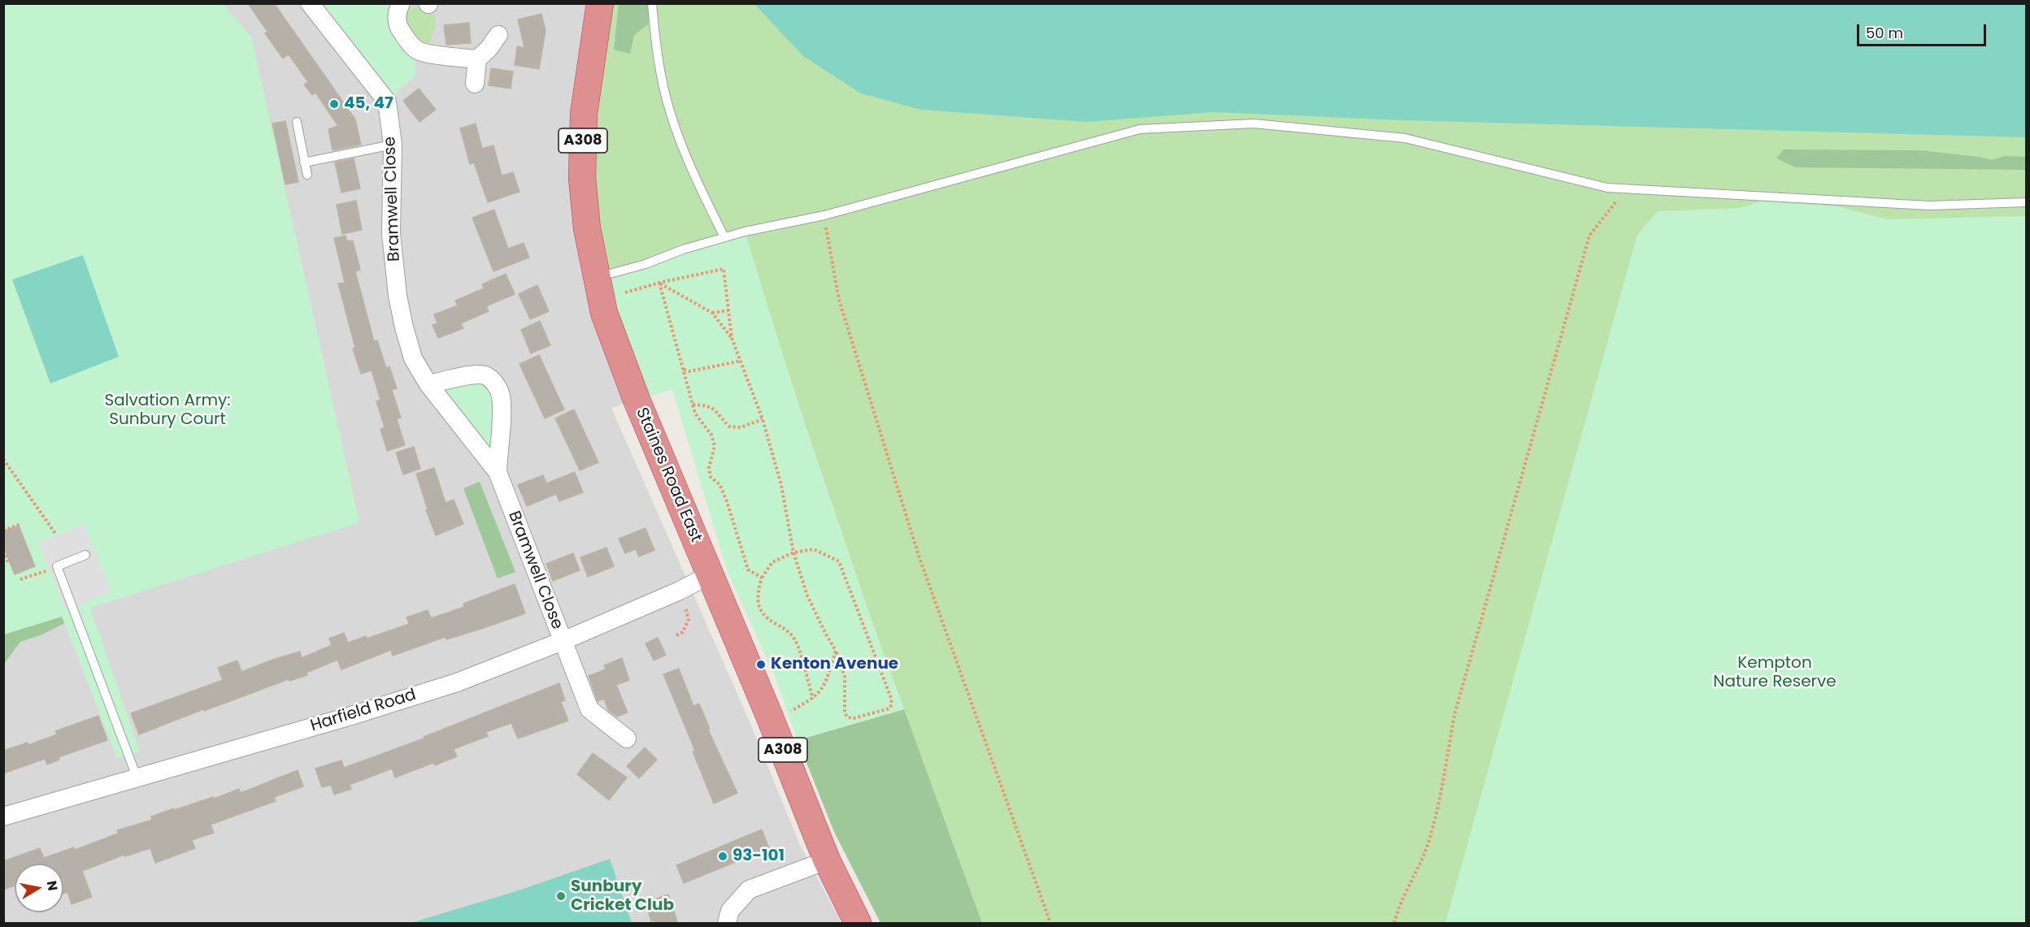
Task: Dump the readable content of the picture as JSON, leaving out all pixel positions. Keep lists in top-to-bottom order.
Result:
{
  "streets": {
    "highway": ["A308", "Staines Road East"],
    "street": ["Bramwell Close", "Harfield Road"]
  },
  "crossings": [
    ["Bramwell Close", "Harfield Road"],
    ["Staines Road East", "Harfield Road"]
  ],
  "parks": ["Salvation Army: Sunbury Court", "Kempton Nature Reserve"],
  "places": [
    "45, 47",
    "Kenton Avenue",
    "93-101",
    "Sunbury Cricket Club"
  ],
  "scale_bar": "50 m",
  "north": "right"
}
